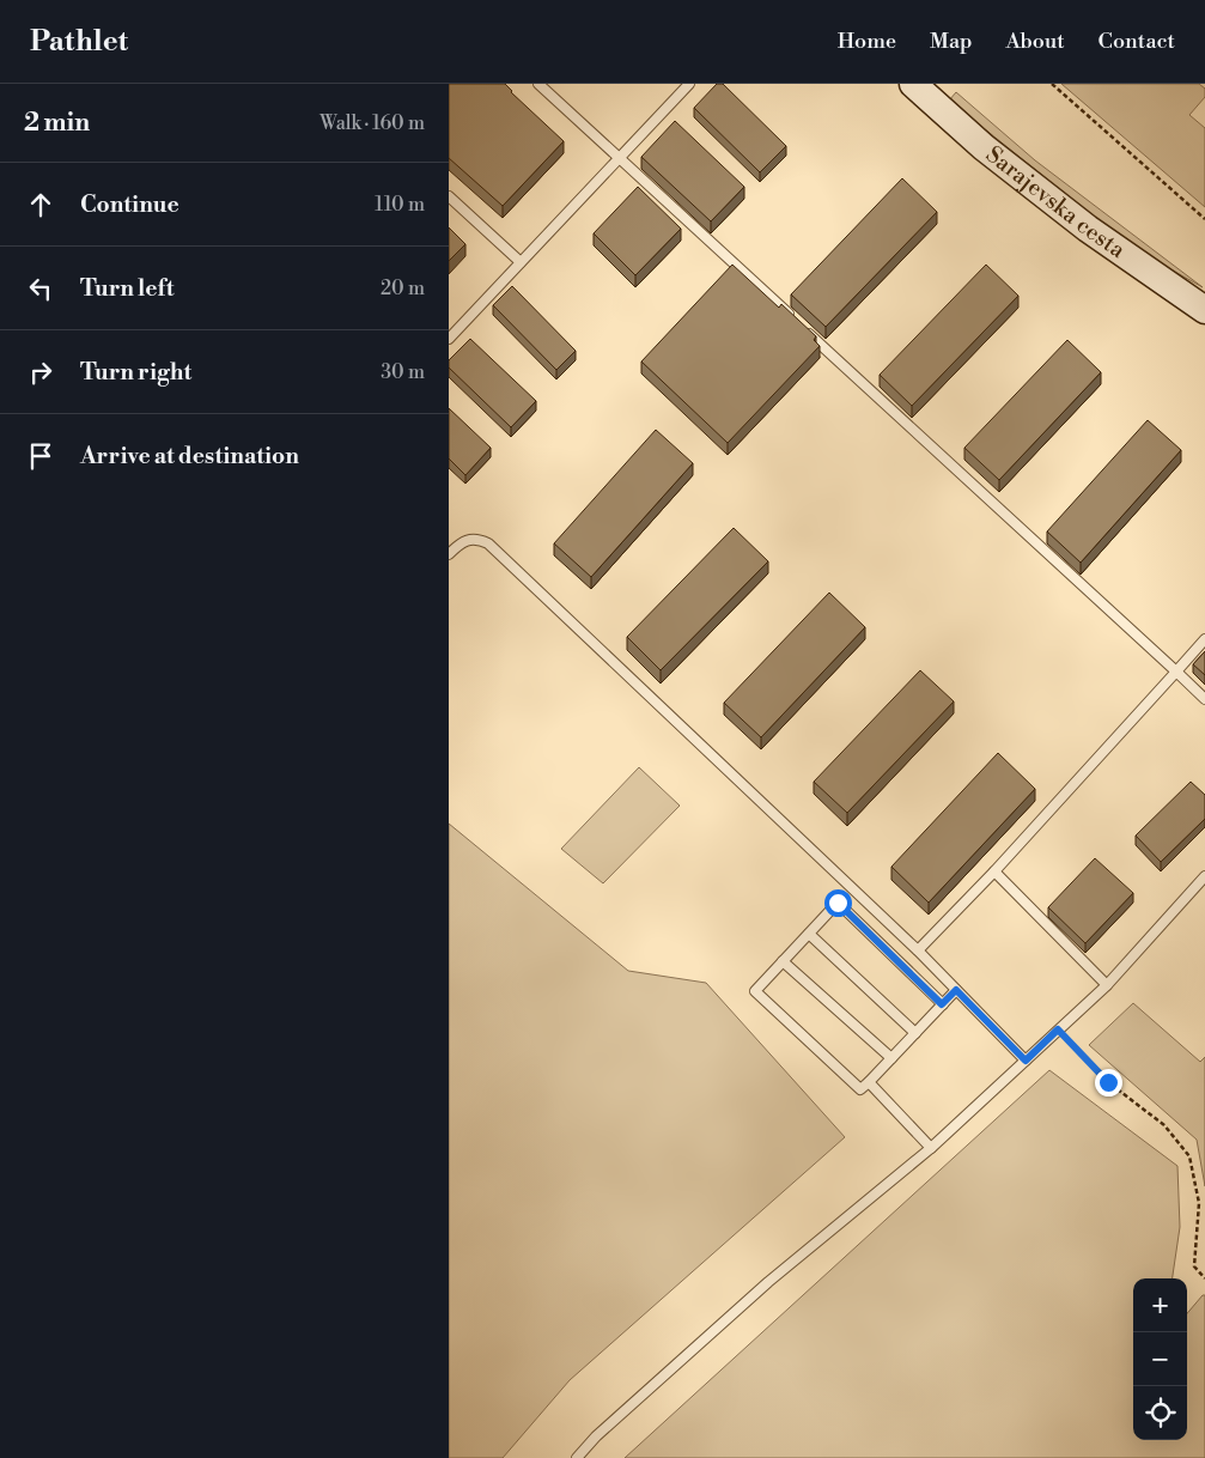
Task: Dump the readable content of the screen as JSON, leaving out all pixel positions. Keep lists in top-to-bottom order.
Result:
{
  "streets": {
    "main road": ["Sarajevska cesta"]
  },
  "page": {
    "header": "Pathlet",
    "nav": [
      "Home",
      "Map",
      "About",
      "Contact"
    ],
    "heading": ["2 min", "Walk · 160 m"],
    "list": [
      ["Continue", "110 m"],
      ["Turn left", "20 m"],
      ["Turn right", "30 m"],
      "Arrive at destination"
    ],
    "map_buttons": ["+", "−"]
  }
}
